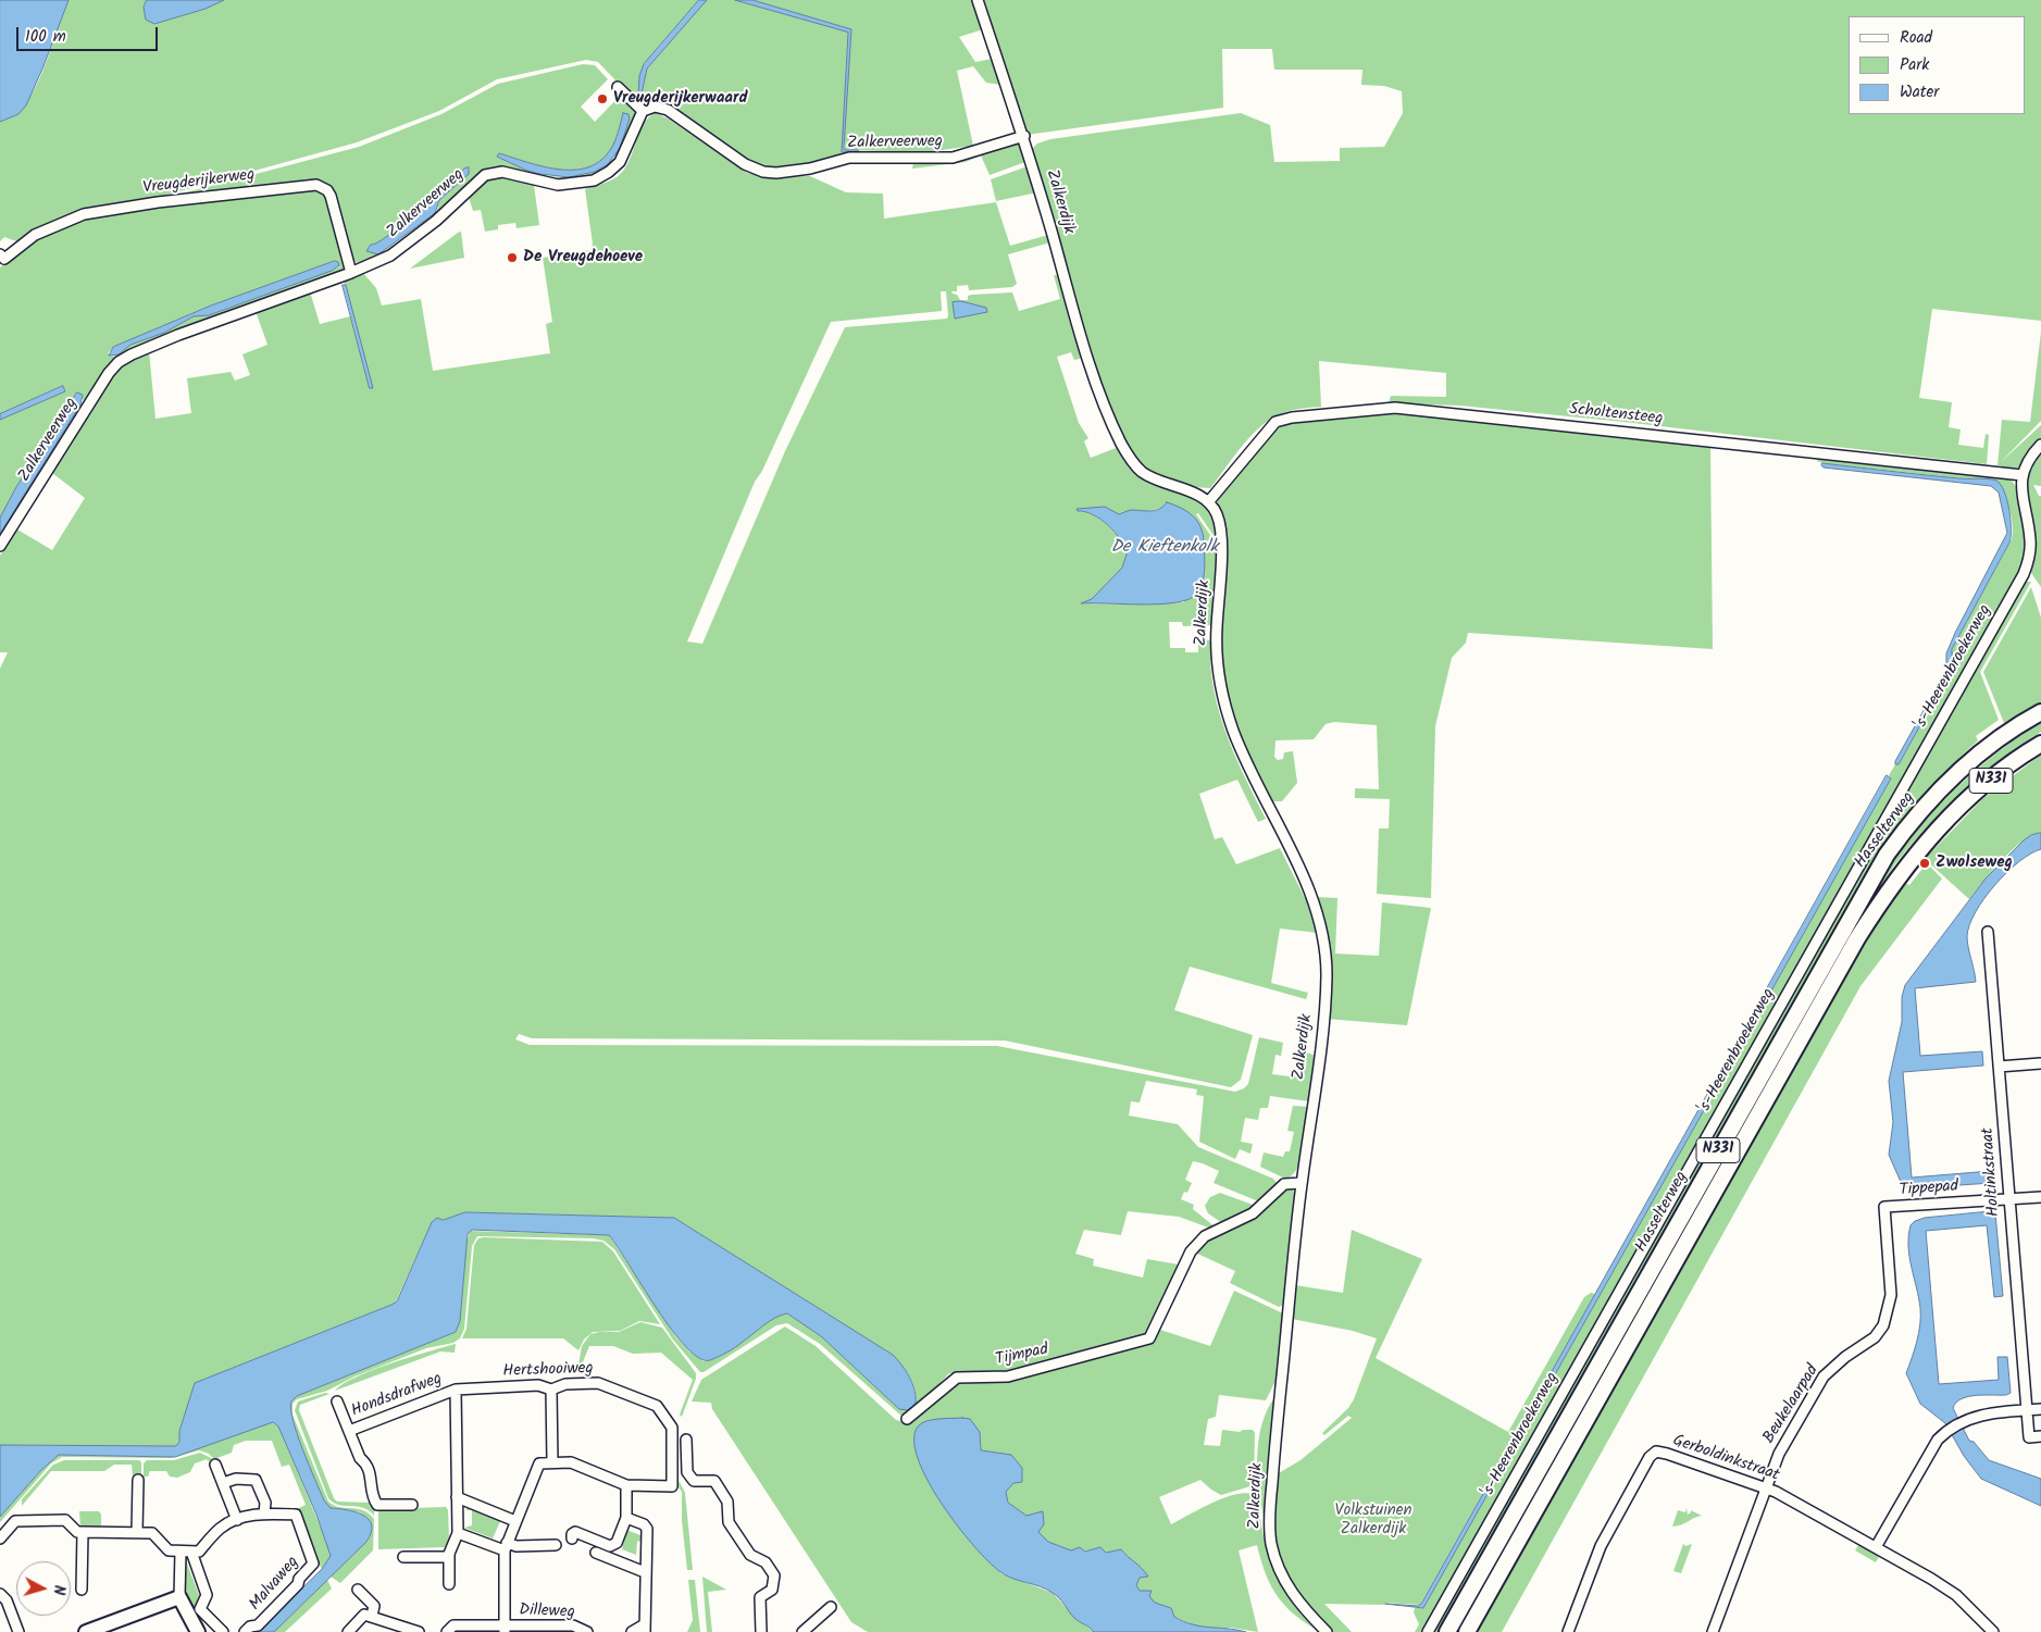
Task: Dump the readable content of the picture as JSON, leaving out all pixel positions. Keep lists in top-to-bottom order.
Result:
{
  "streets": {
    "main road": ["N331", "Hasselterweg"],
    "street": [
      "Zalkerveerweg",
      "Vreugderijkerweg",
      "Zalkerdijk",
      "Scholtensteeg",
      "'s-Heerenbroekerweg",
      "Holtinkstraat",
      "Tippepad",
      "Tijmpad",
      "Hertshooiweg",
      "Hondsdrafweg",
      "Beukelaarpad",
      "Gerboldinkstraat",
      "Malvaweg",
      "Dilleweg"
    ]
  },
  "crossings": [
    ["Zalkerveerweg", "Vreugderijkerweg"],
    ["Zalkerveerweg", "Zalkerdijk"],
    ["Zalkerdijk", "Scholtensteeg"],
    ["Zalkerdijk", "Tijmpad"],
    ["Scholtensteeg", "'s-Heerenbroekerweg"],
    ["Holtinkstraat", "Tippepad"],
    ["Tippepad", "Beukelaarpad"],
    ["Hertshooiweg", "Hondsdrafweg"],
    ["Beukelaarpad", "Gerboldinkstraat"]
  ],
  "water": ["De Kieftenkolk"],
  "parks": ["Volkstuinen Zalkerdijk"],
  "places": ["Vreugderijkerwaard", "De Vreugdehoeve", "Zwolseweg"],
  "legend": ["Road", "Park", "Water"],
  "scale_bar": "100 m",
  "north": "right"
}
